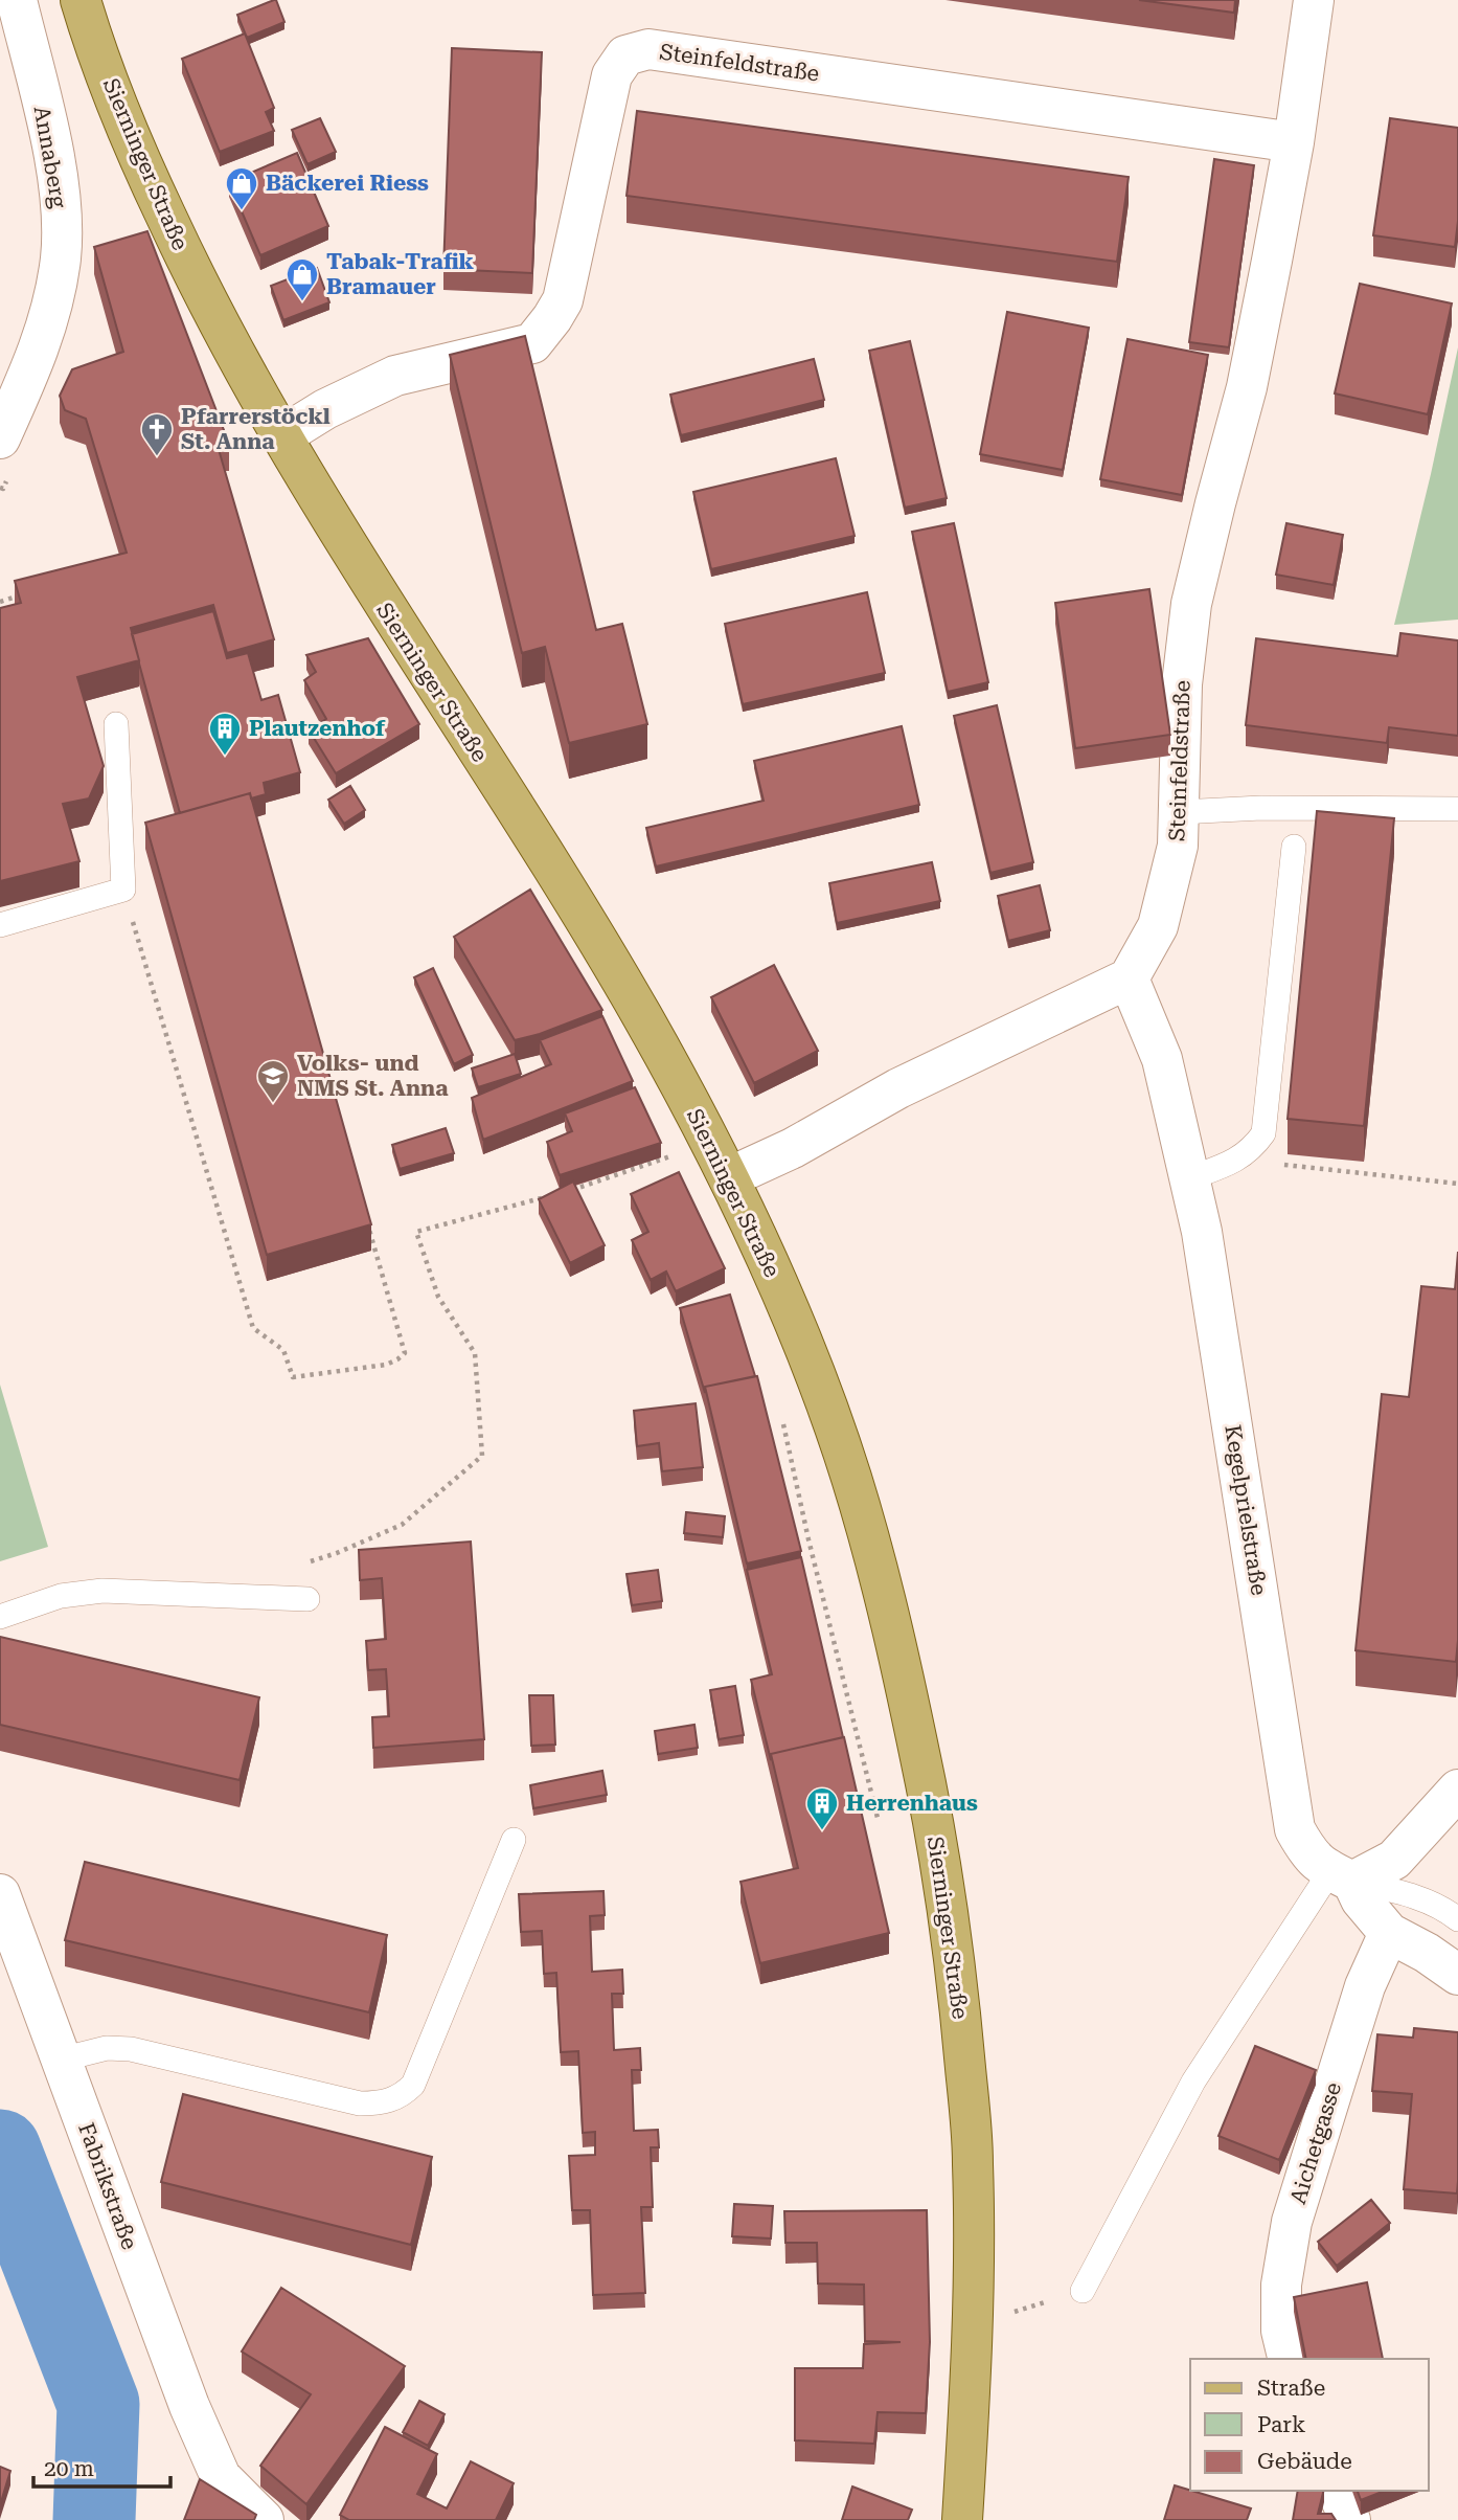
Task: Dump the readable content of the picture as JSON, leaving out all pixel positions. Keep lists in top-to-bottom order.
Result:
{
  "streets": {
    "main road": ["Sierninger Straße"],
    "street": [
      "Steinfeldstraße",
      "Annaberg",
      "Kegelprielstraße",
      "Aichetgasse",
      "Fabrikstraße"
    ]
  },
  "crossings": [
    ["Steinfeldstraße", "Sierninger Straße"],
    ["Steinfeldstraße", "Kegelprielstraße"],
    ["Kegelprielstraße", "Aichetgasse"]
  ],
  "places": {
    "shop": ["Bäckerei Riess", "Tabak-Trafik Bramauer"],
    "church": ["Pfarrerstöckl St. Anna"],
    "building": ["Plautzenhof", "Herrenhaus"],
    "school or university": ["Volks- und NMS St. Anna"]
  },
  "legend": ["Straße", "Park", "Gebäude"],
  "scale_bar": "20 m"
}
